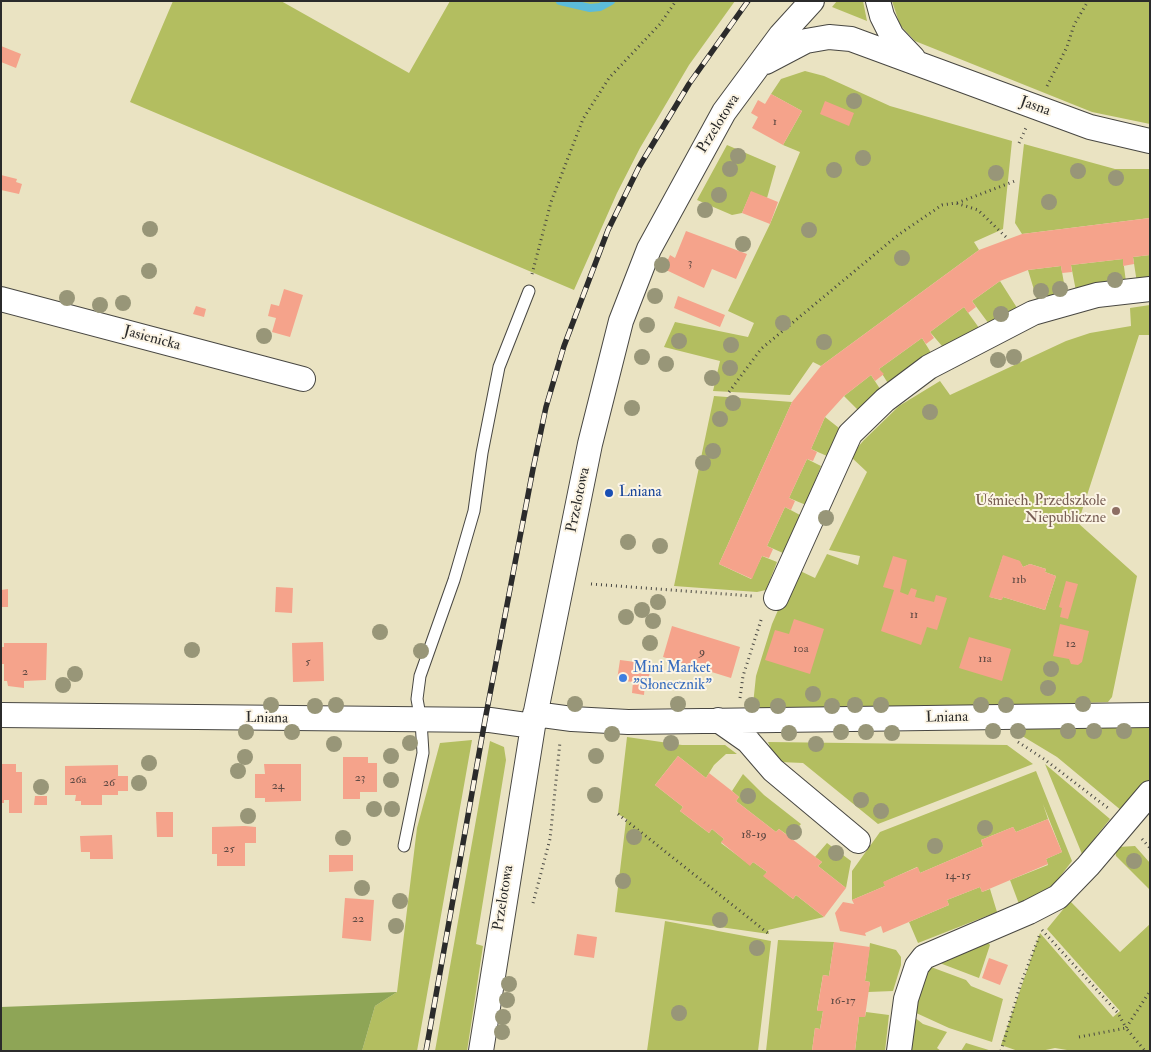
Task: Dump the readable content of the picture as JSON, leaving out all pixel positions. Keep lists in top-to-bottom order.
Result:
{
  "streets": {
    "street": [
      "Jasna",
      "Przelotowa",
      "Jasienicka",
      "Lniana"
    ]
  },
  "crossings": [
    ["Jasna", "Przelotowa"],
    ["Przelotowa", "Lniana"]
  ],
  "places": ["Lniana", "Uśmiech. Przedszkole Niepubliczne", "Mini Market \"Słonecznik\""],
  "house_numbers": [
    "1",
    "3",
    "11b",
    "11",
    "12",
    "10a",
    "9",
    "11a",
    "5",
    "2",
    "23",
    "26a",
    "26",
    "24",
    "18-19",
    "25",
    "14-15",
    "22",
    "16-17"
  ]
}
